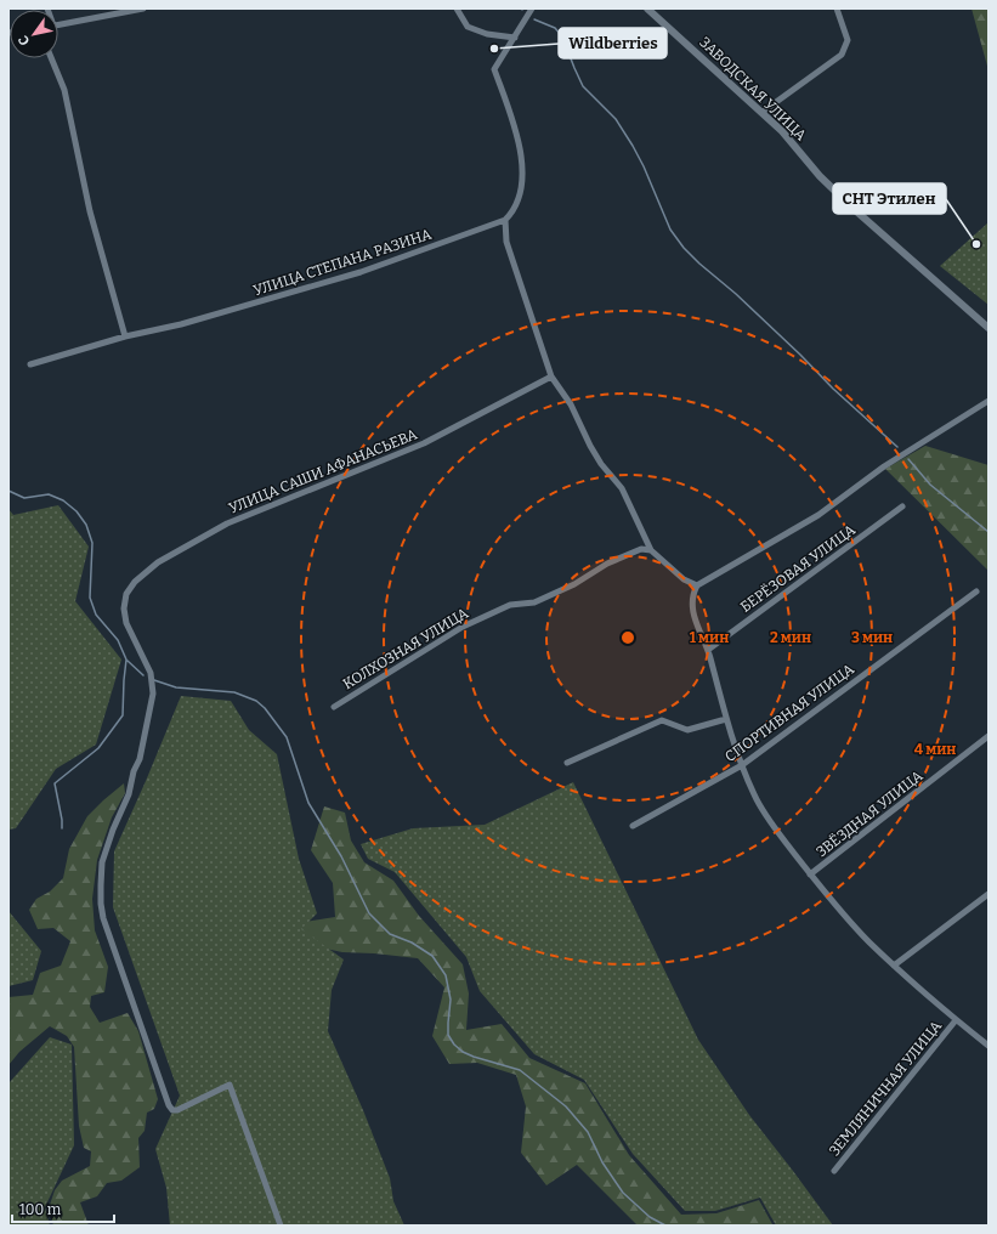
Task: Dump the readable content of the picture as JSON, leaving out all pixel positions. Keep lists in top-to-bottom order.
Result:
{
  "streets": {
    "street": [
      "ЗАВОДСКАЯ УЛИЦА",
      "УЛИЦА СТЕПАНА РАЗИНА",
      "УЛИЦА САШИ АФАНАСЬЕВА",
      "БЕРЁЗОВАЯ УЛИЦА",
      "КОЛХОЗНАЯ УЛИЦА",
      "СПОРТИВНАЯ УЛИЦА",
      "ЗВЁЗДНАЯ УЛИЦА",
      "ЗЕМЛЯНИЧНАЯ УЛИЦА"
    ]
  },
  "places": ["Wildberries", "СНТ Этилен"],
  "scale_bar": "100 m",
  "north": "bottom left",
  "rings": [
    "1 мин",
    "2 мин",
    "3 мин",
    "4 мин"
  ]
}
